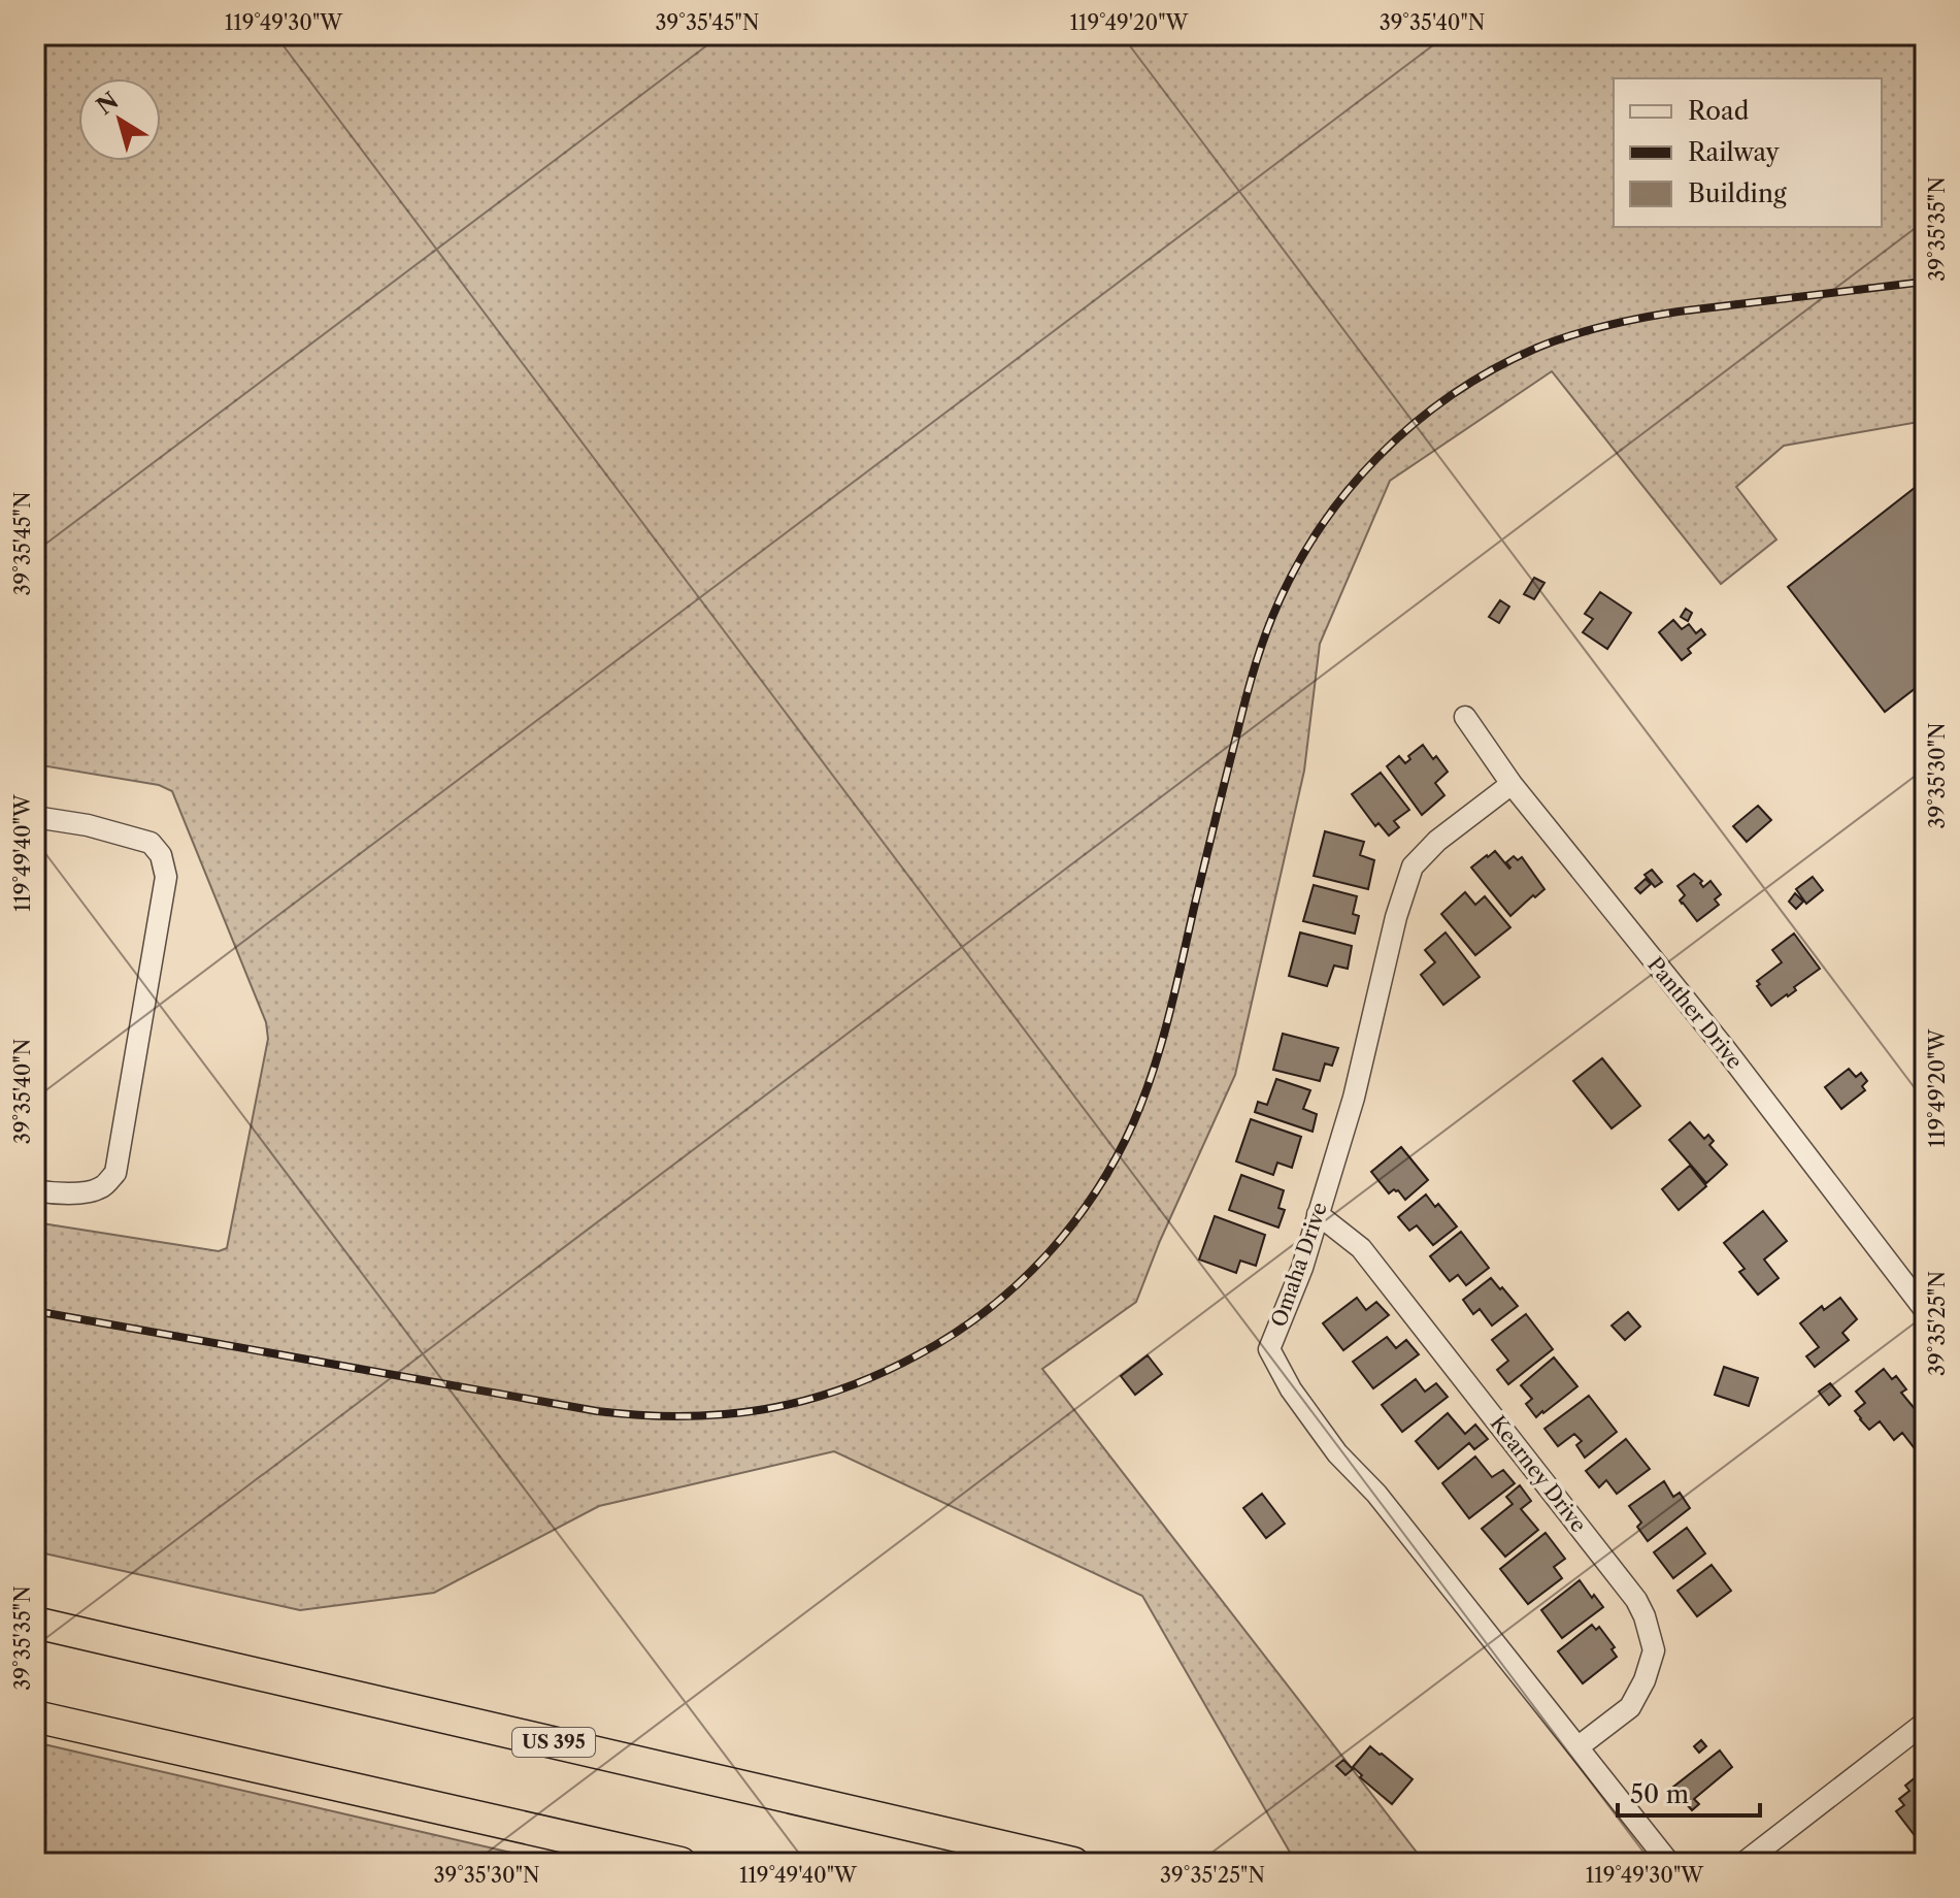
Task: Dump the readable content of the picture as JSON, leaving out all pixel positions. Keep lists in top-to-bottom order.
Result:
{
  "streets": {
    "highway": ["US 395"],
    "street": ["Panther Drive", "Omaha Drive", "Kearney Drive"]
  },
  "crossings": [
    ["Panther Drive", "Omaha Drive"],
    ["Omaha Drive", "Kearney Drive"]
  ],
  "legend": ["Road", "Railway", "Building"],
  "scale_bar": "50 m",
  "north": "top left",
  "coordinates": [
    "119°49'30\"W",
    "39°35'45\"N",
    "119°49'20\"W",
    "39°35'40\"N",
    "39°35'35\"N",
    "39°35'30\"N",
    "119°49'40\"W",
    "39°35'25\"N"
  ]
}
